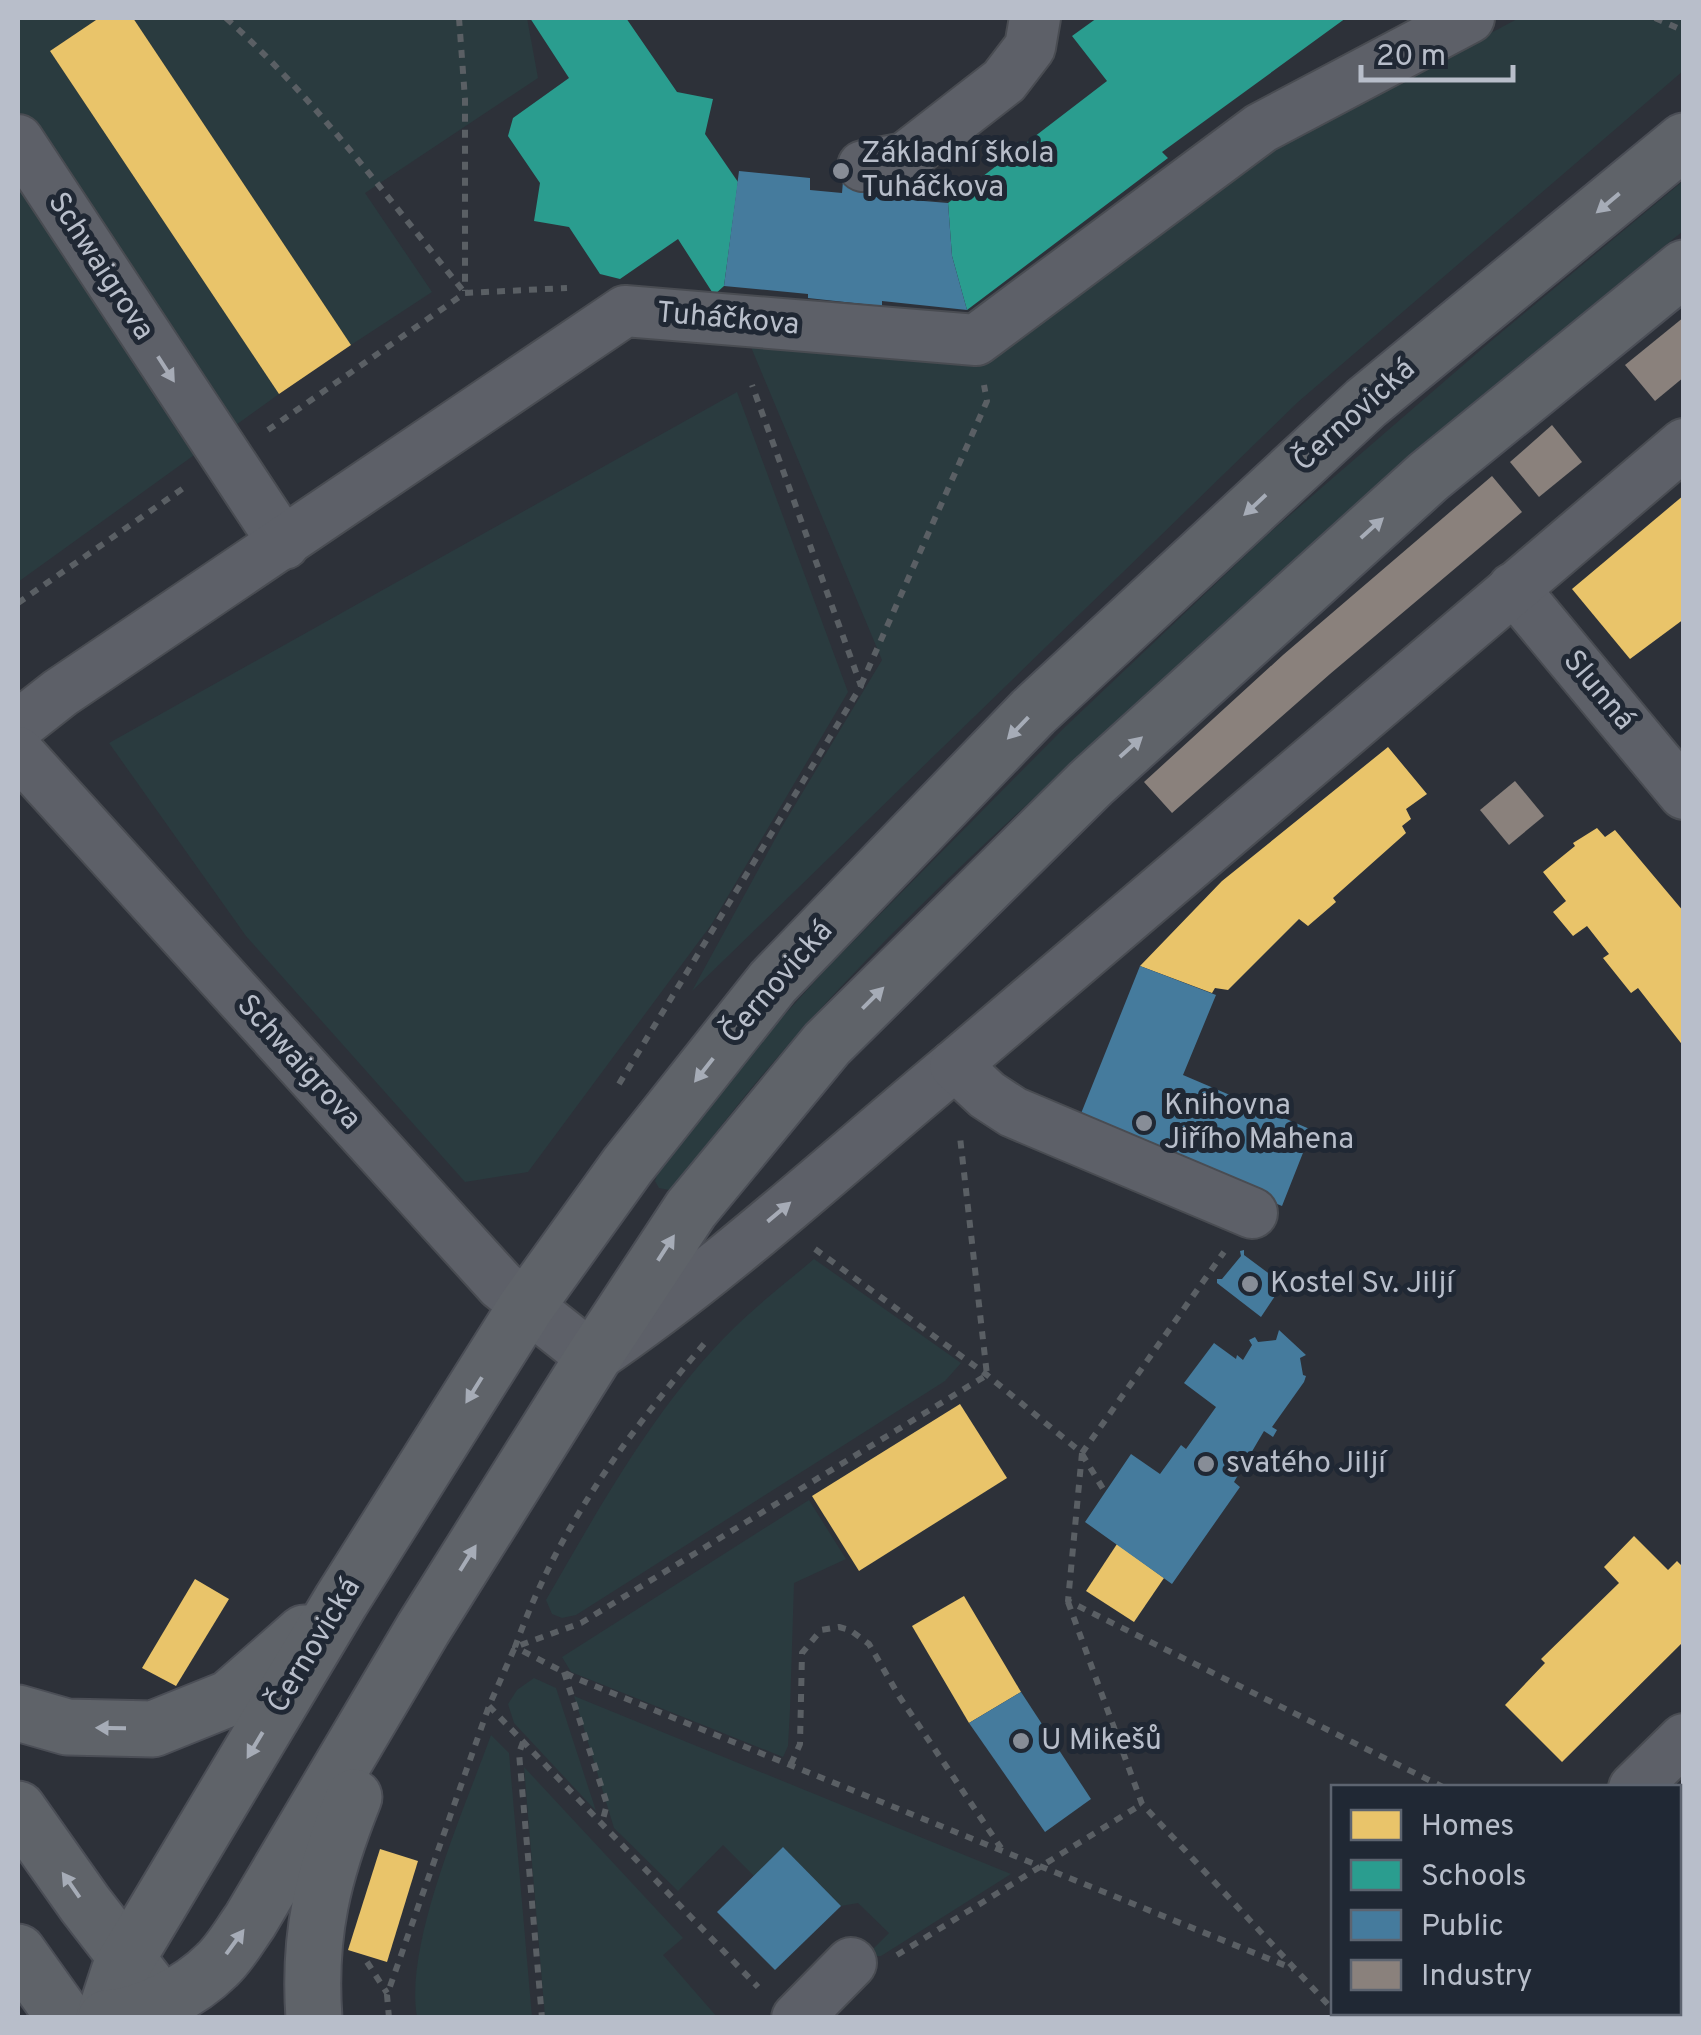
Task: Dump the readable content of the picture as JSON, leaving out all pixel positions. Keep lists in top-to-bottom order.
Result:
{
  "streets": {
    "main road": ["Černovická"],
    "street": ["Schwaigrova", "Tuháčkova", "Slunná"]
  },
  "crossings": [
    ["Schwaigrova", "Tuháčkova"],
    ["Schwaigrova", "Černovická"]
  ],
  "one_way": ["Schwaigrova"],
  "places": [
    "Základní škola Tuháčkova",
    "Knihovna Jiřího Mahena",
    "Kostel Sv. Jiljí",
    "svatého Jiljí",
    "U Mikešů"
  ],
  "legend": [
    "Homes",
    "Schools",
    "Public",
    "Industry"
  ],
  "scale_bar": "20 m"
}
